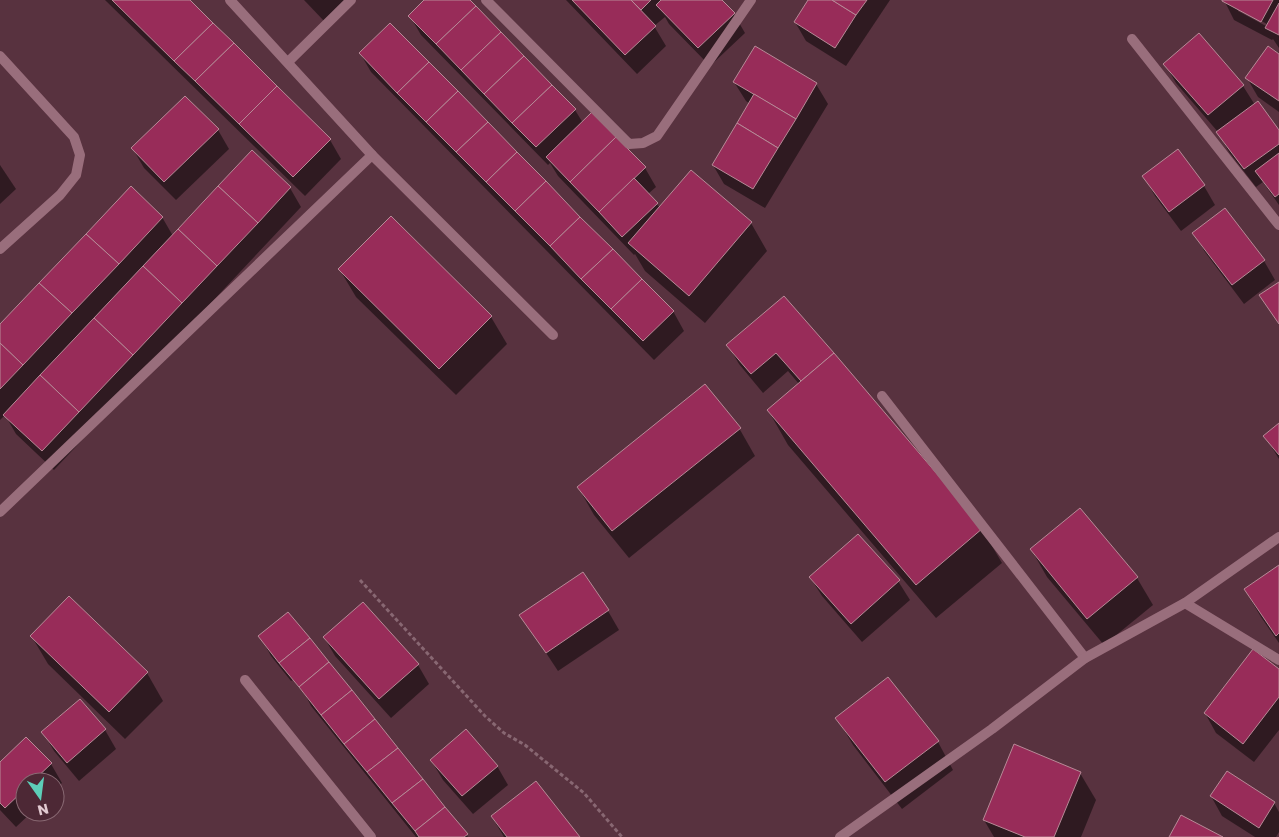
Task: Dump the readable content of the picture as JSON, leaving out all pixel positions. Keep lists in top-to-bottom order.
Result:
{
  "north": "bottom"
}
